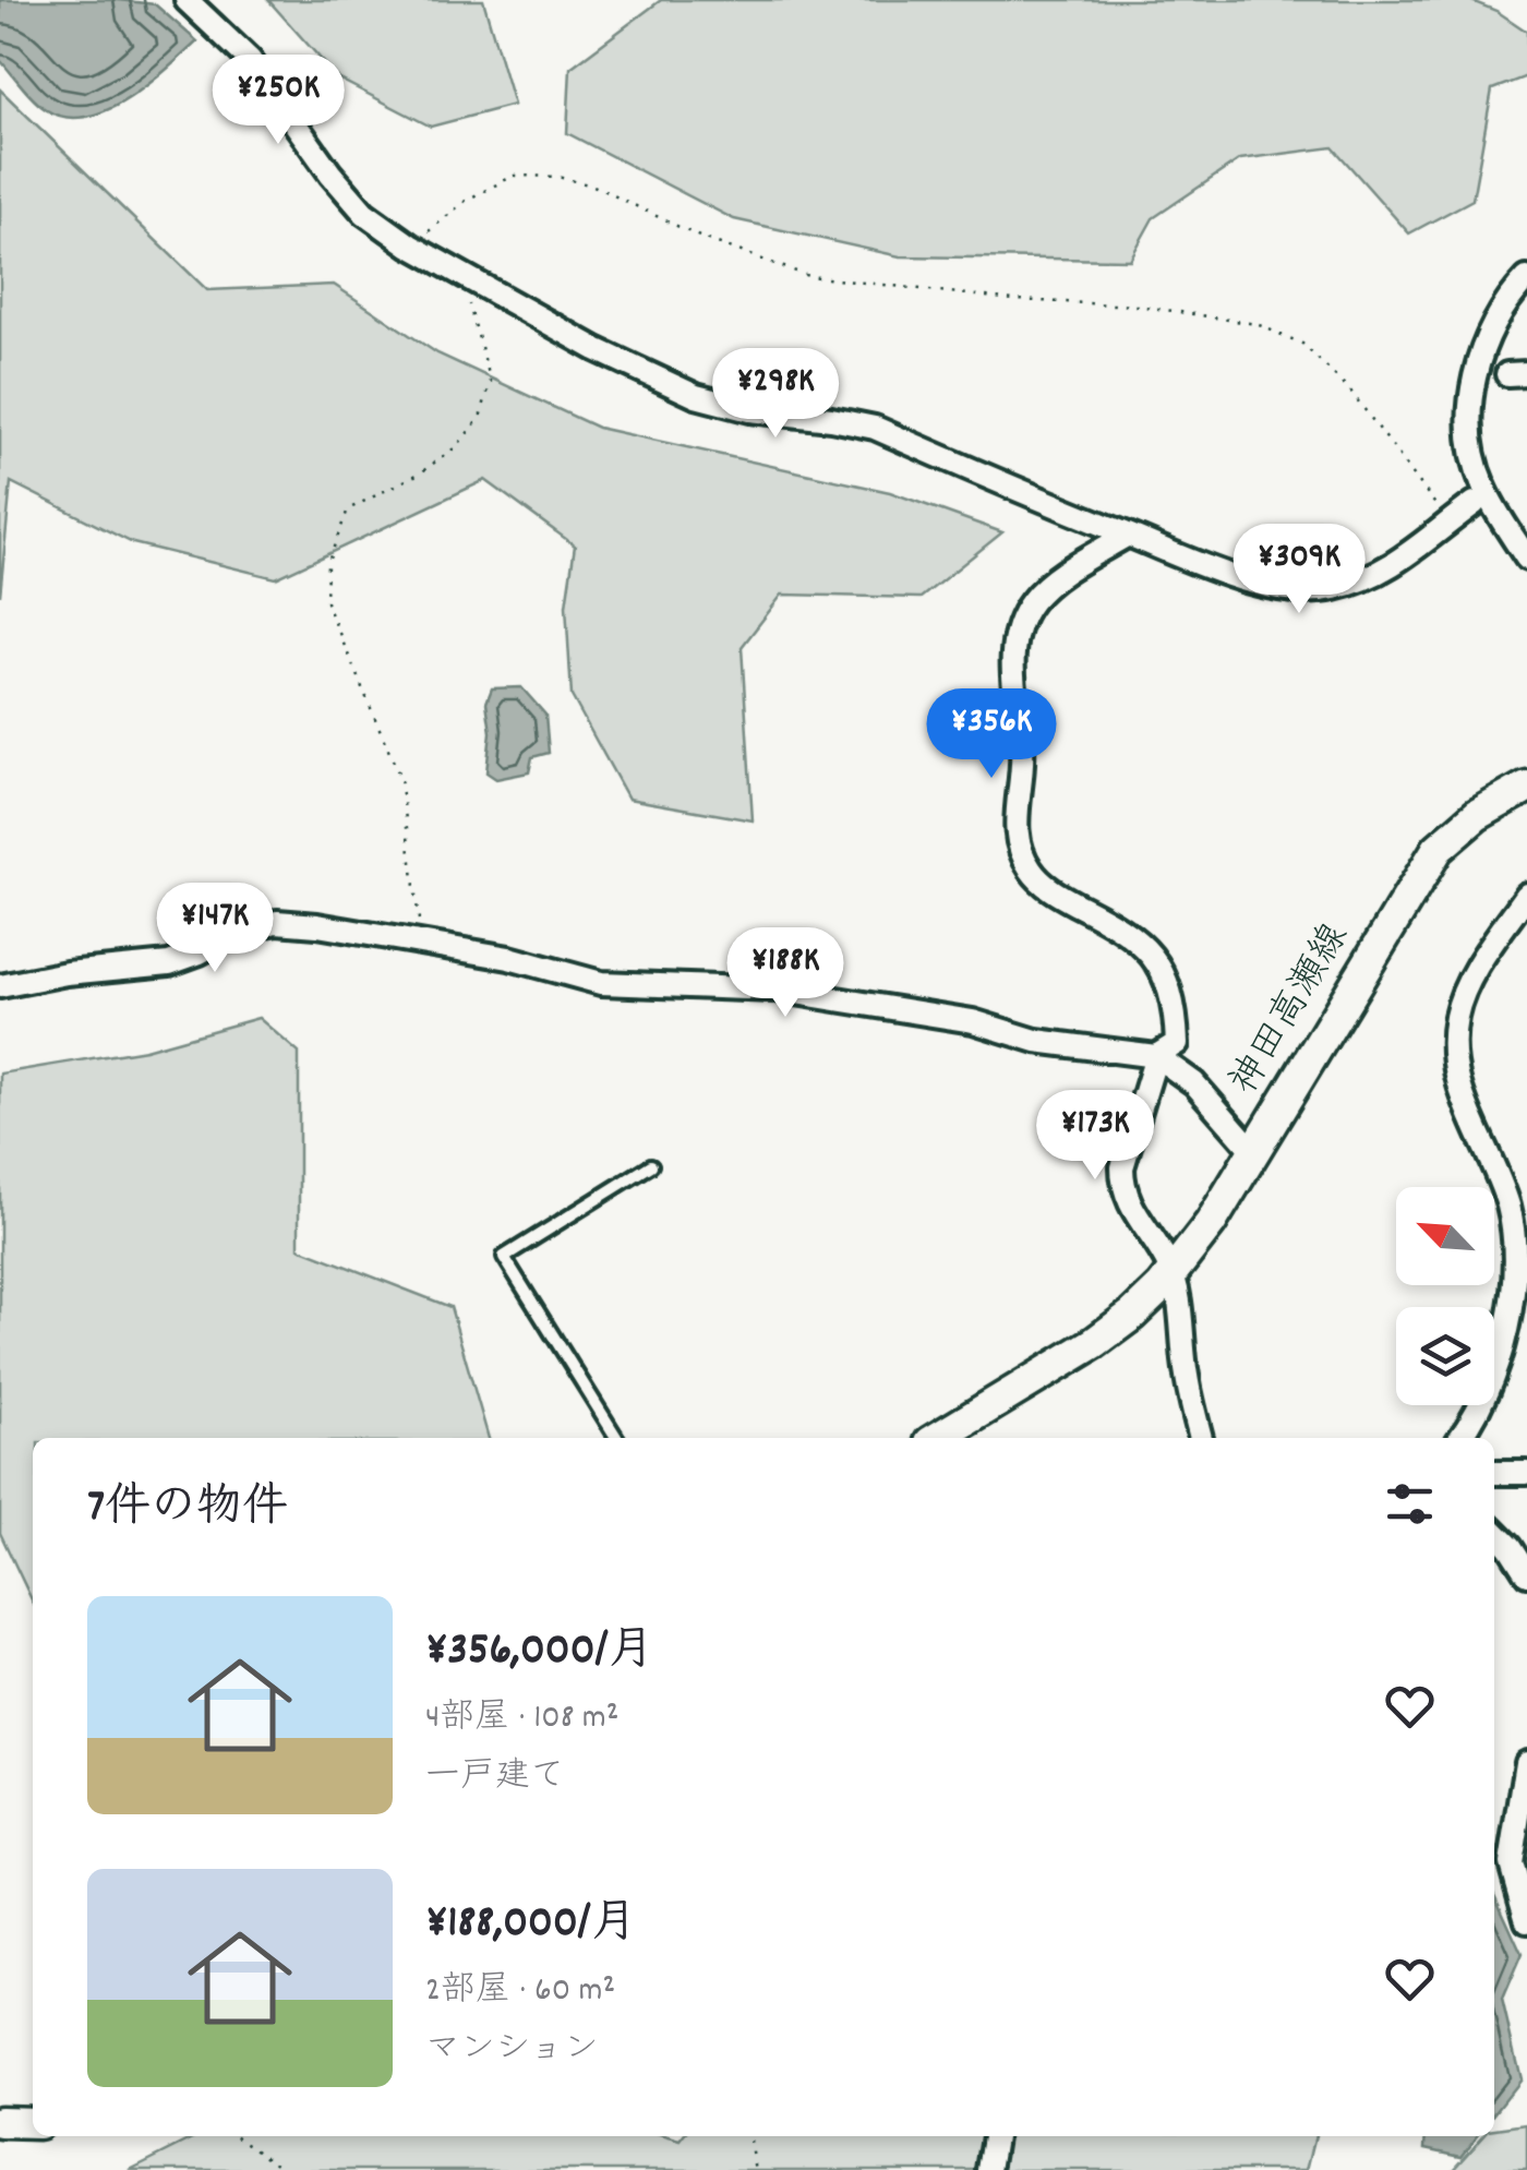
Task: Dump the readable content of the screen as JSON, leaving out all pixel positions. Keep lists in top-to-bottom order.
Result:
{
  "streets": {
    "main road": ["神田高瀬線"]
  },
  "north": "top left",
  "page": {
    "price": [
      "¥250K",
      "¥298K",
      "¥309K",
      "¥356K",
      "¥147K",
      "¥188K",
      "¥173K"
    ],
    "heading": "7件の物件",
    "list": [
      {
        "name": "¥356,000/月",
        "note": "4部屋 · 108 m² · 一戸建て"
      },
      {
        "name": "¥188,000/月",
        "note": "2部屋 · 60 m² · マンション"
      }
    ]
  }
}
